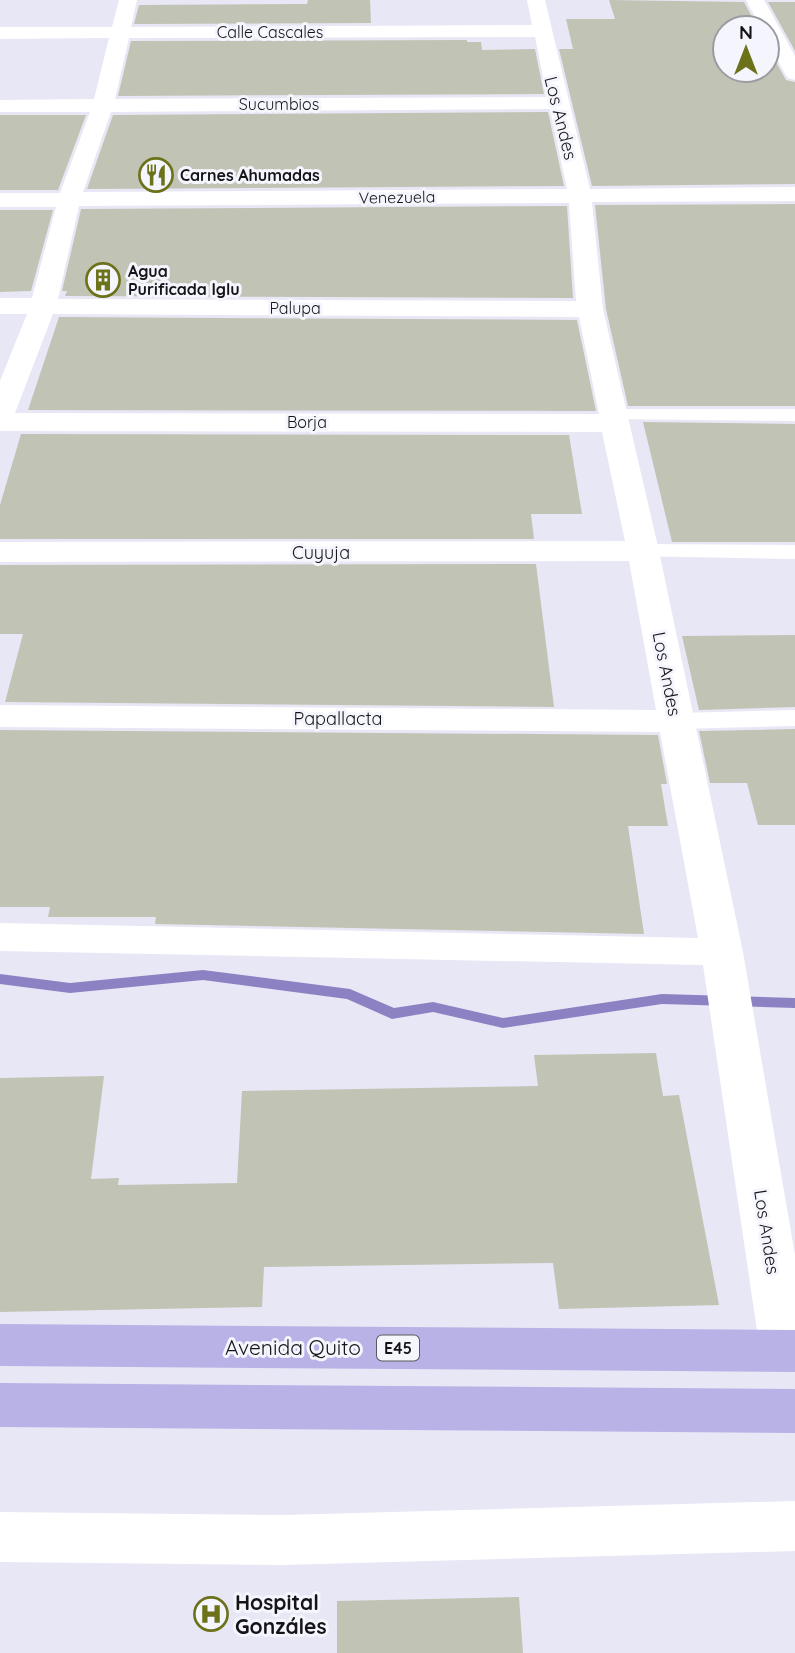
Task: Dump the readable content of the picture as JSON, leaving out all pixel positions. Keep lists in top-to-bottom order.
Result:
{
  "streets": {
    "highway": ["Avenida Quito", "E45"],
    "street": [
      "Calle Cascales",
      "Sucumbios",
      "Los Andes",
      "Venezuela",
      "Palupa",
      "Borja",
      "Cuyuja",
      "Papallacta"
    ]
  },
  "crossings": [
    ["Calle Cascales", "Los Andes"],
    ["Sucumbios", "Los Andes"],
    ["Los Andes", "Venezuela"],
    ["Los Andes", "Palupa"],
    ["Los Andes", "Borja"],
    ["Los Andes", "Cuyuja"],
    ["Los Andes", "Papallacta"],
    ["Los Andes", "Avenida Quito"]
  ],
  "places": {
    "restaurant": ["Carnes Ahumadas"],
    "building": ["Agua Purificada Iglu"],
    "hospital": ["Hospital Gonzáles"]
  },
  "north": "top"
}
